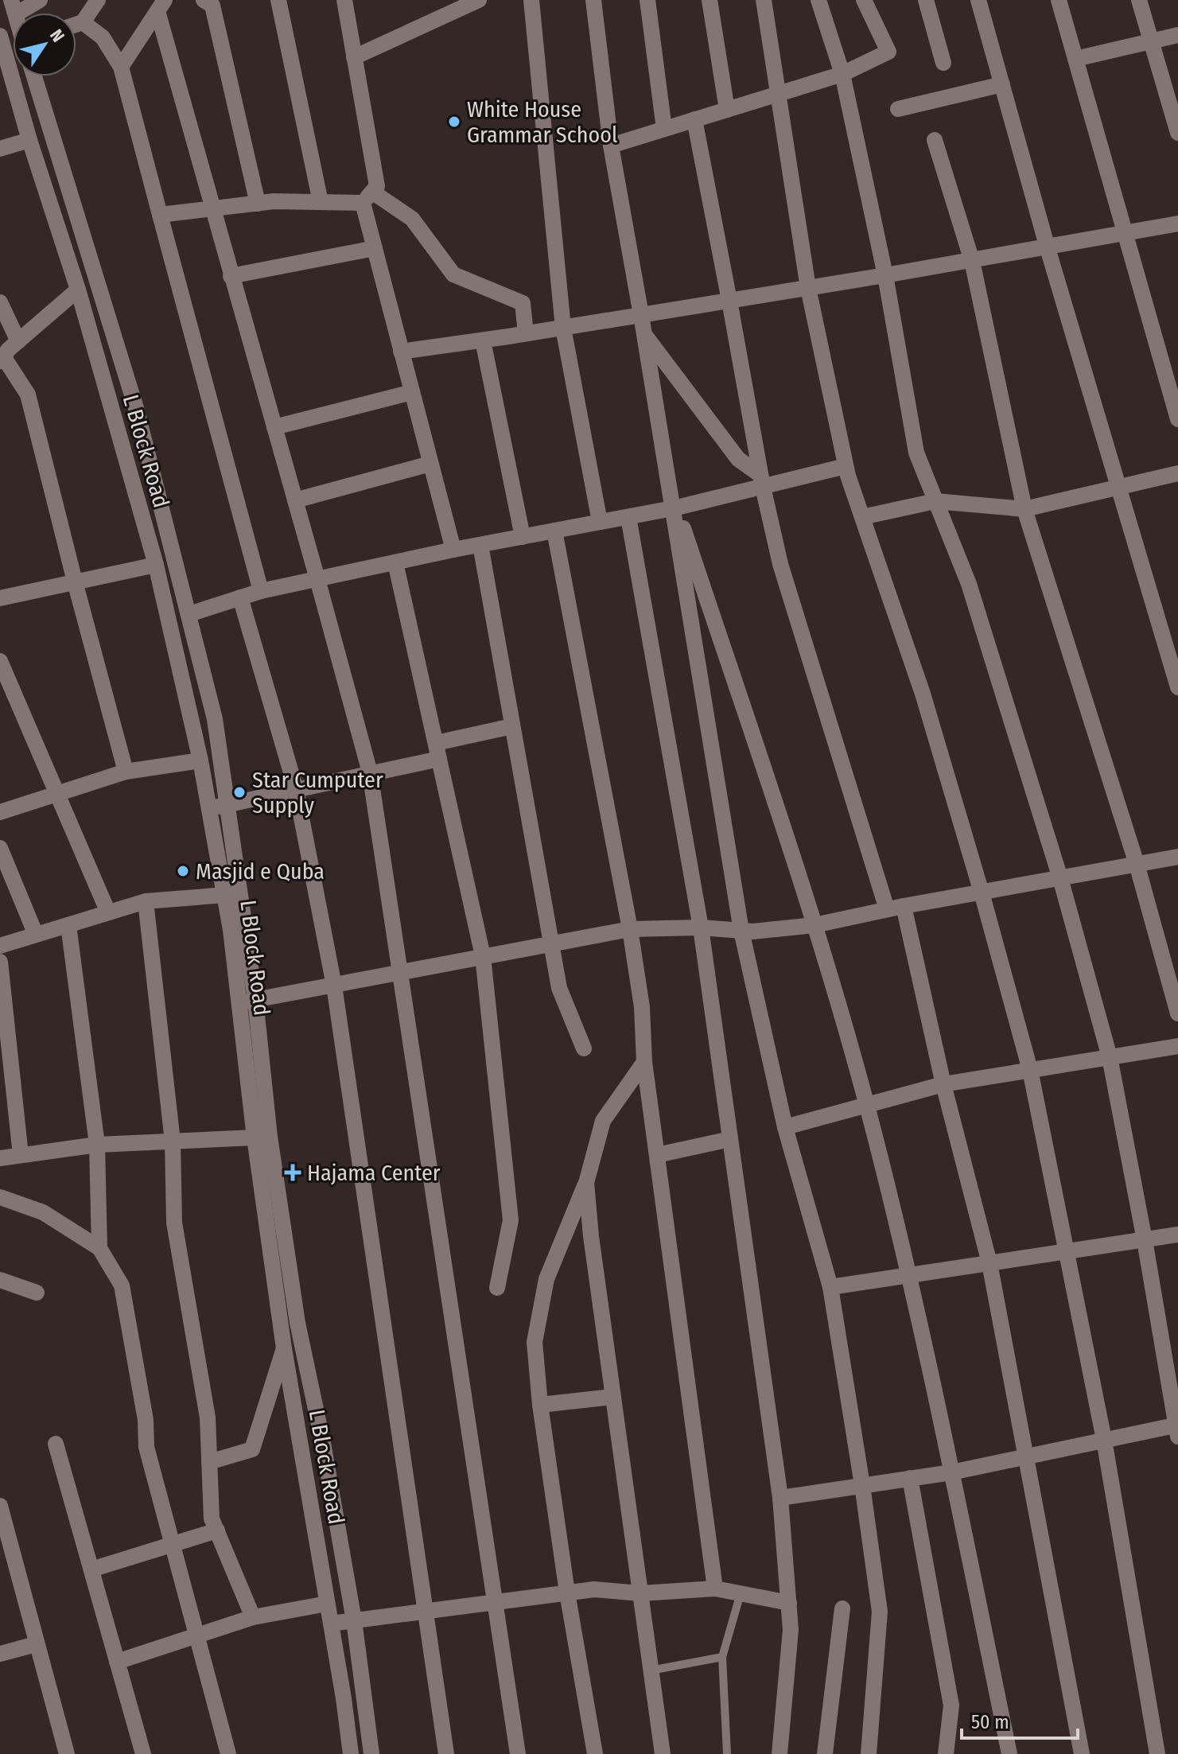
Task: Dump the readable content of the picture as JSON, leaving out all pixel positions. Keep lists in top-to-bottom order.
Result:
{
  "streets": {
    "street": ["L Block Road"]
  },
  "places": {
    "other": ["White House Grammar School", "Star Cumputer Supply", "Masjid e Quba"],
    "health": ["Hajama Center"]
  },
  "scale_bar": "50 m",
  "north": "top right"
}
